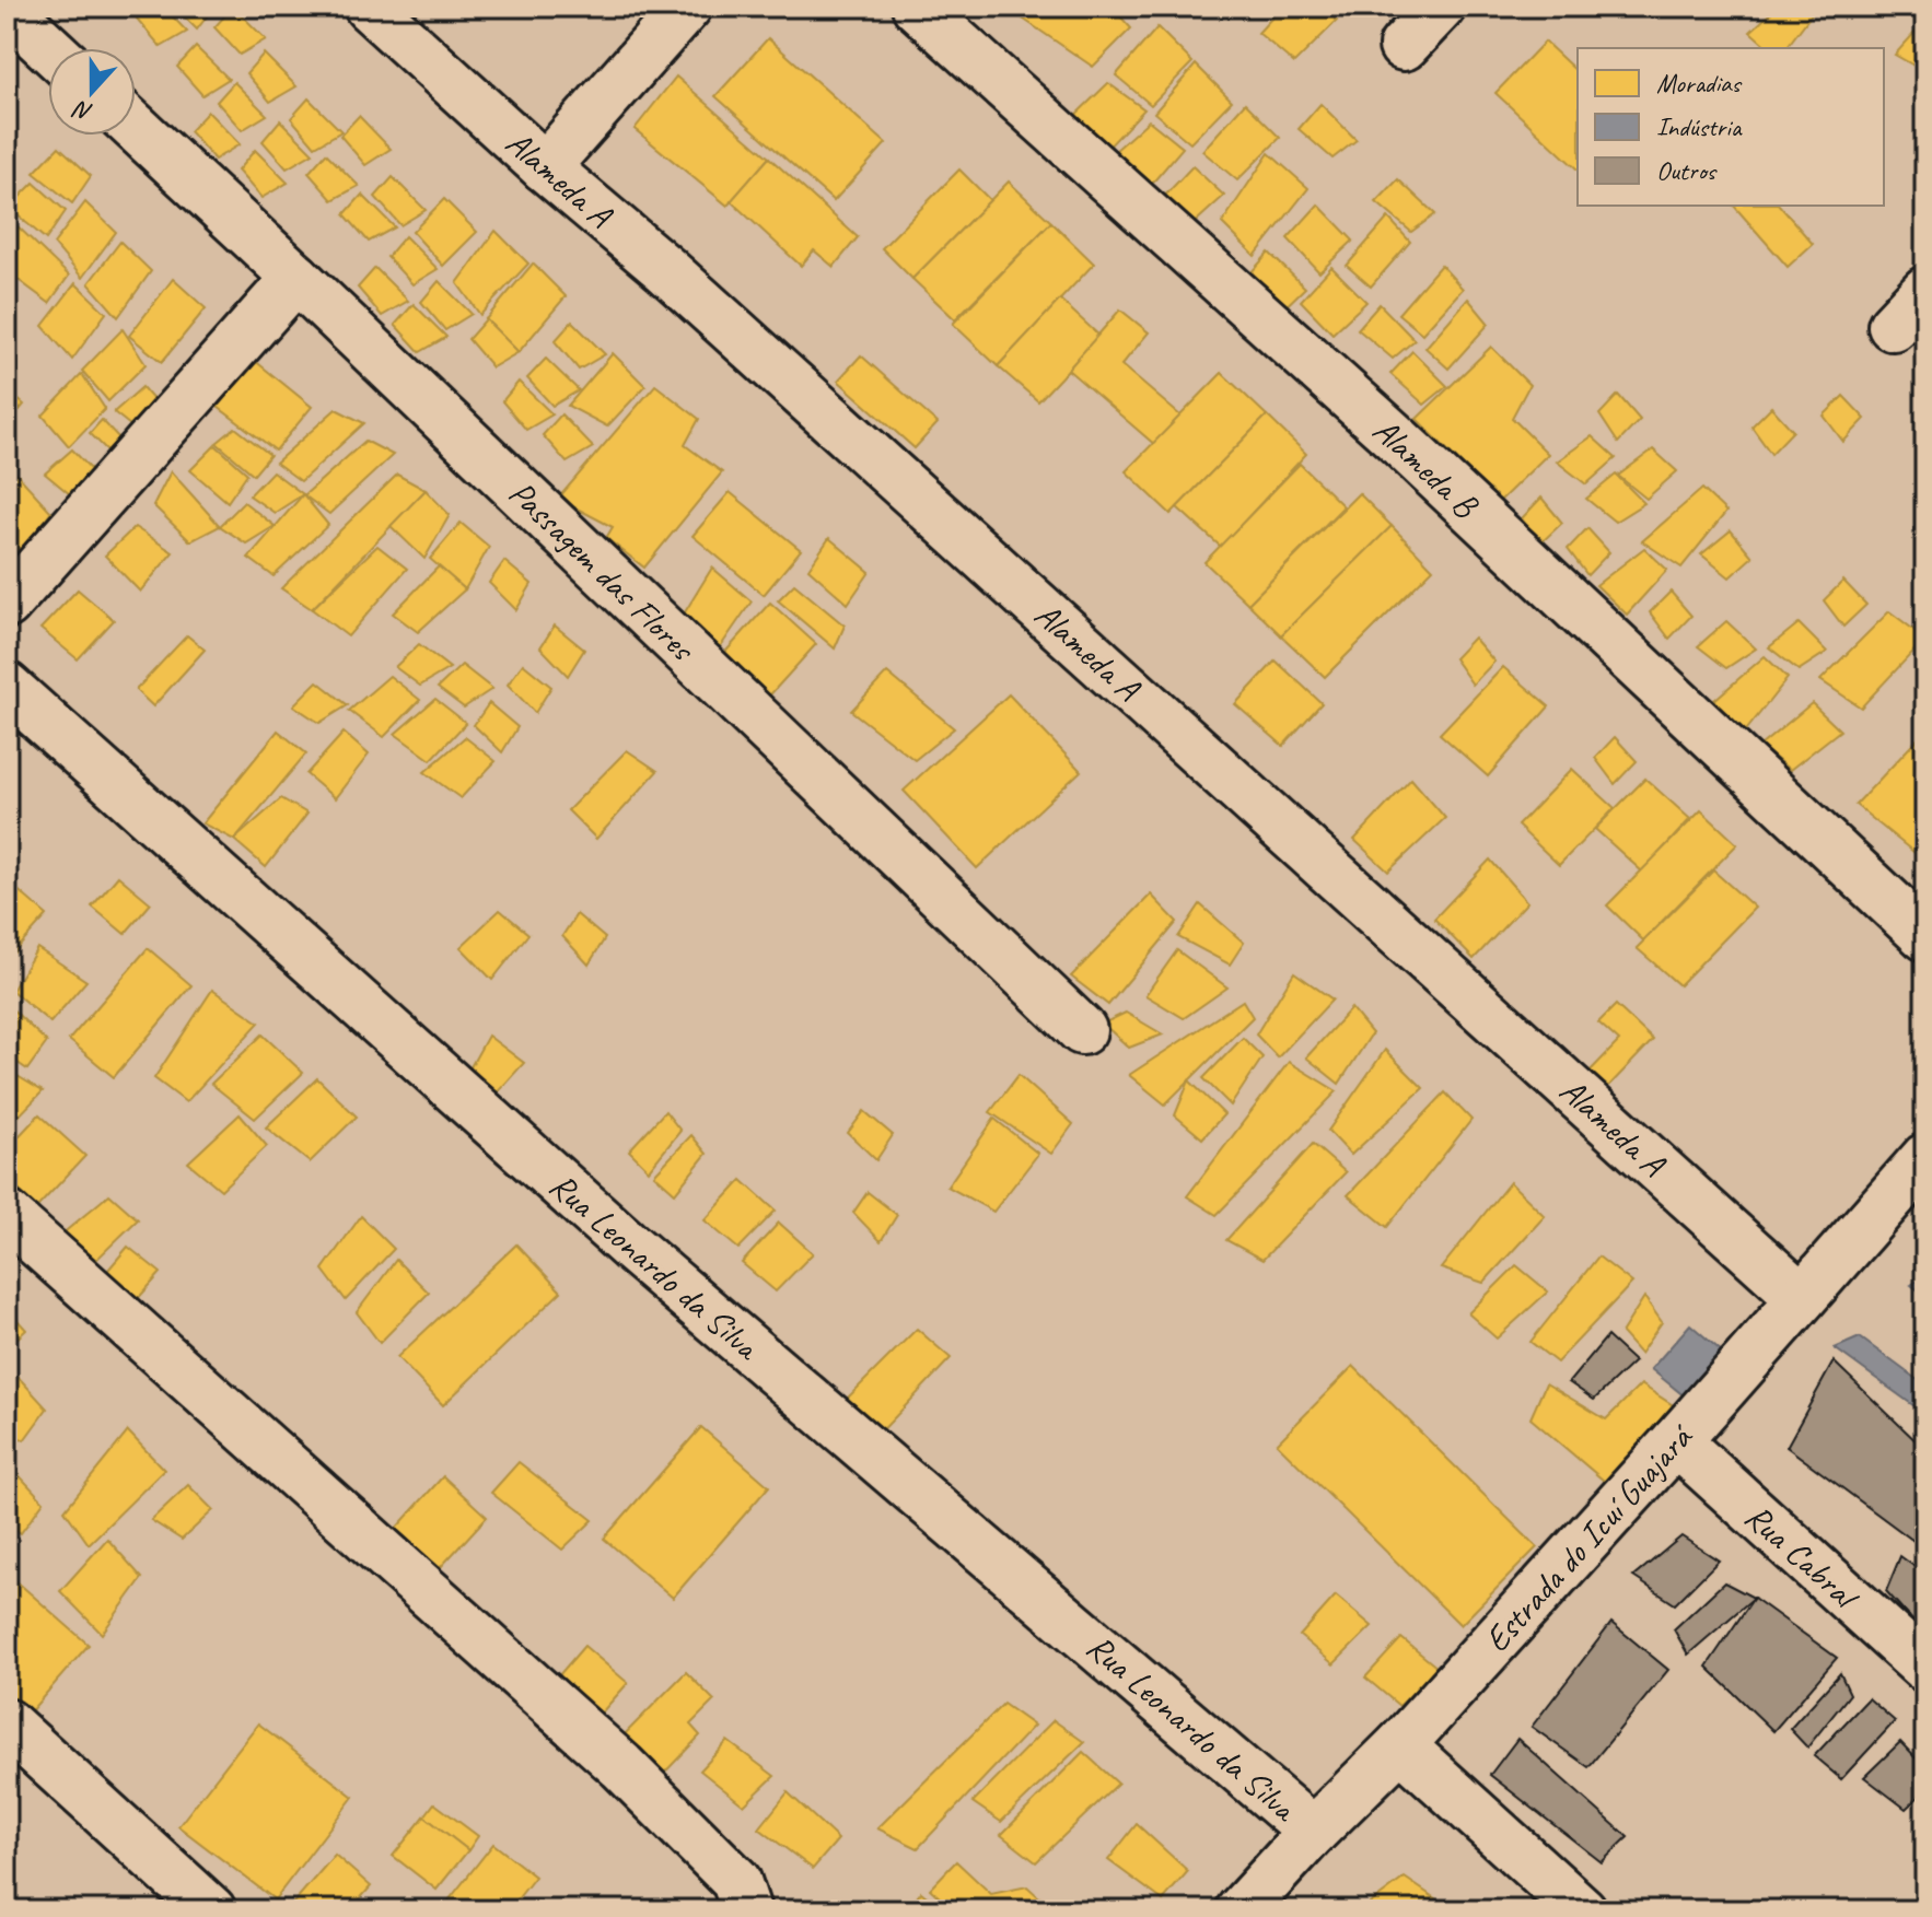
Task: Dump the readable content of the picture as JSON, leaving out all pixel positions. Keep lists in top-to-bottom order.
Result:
{
  "streets": {
    "street": [
      "Alameda A",
      "Alameda B",
      "Passagem das Flores",
      "Rua Leonardo da Silva",
      "Estrada do Icuí Guajará",
      "Rua Cabral"
    ]
  },
  "crossings": [
    ["Alameda A", "Estrada do Icuí Guajará"],
    ["Rua Leonardo da Silva", "Estrada do Icuí Guajará"],
    ["Estrada do Icuí Guajará", "Rua Cabral"]
  ],
  "legend": ["Moradias", "Indústria", "Outros"],
  "north": "bottom"
}
